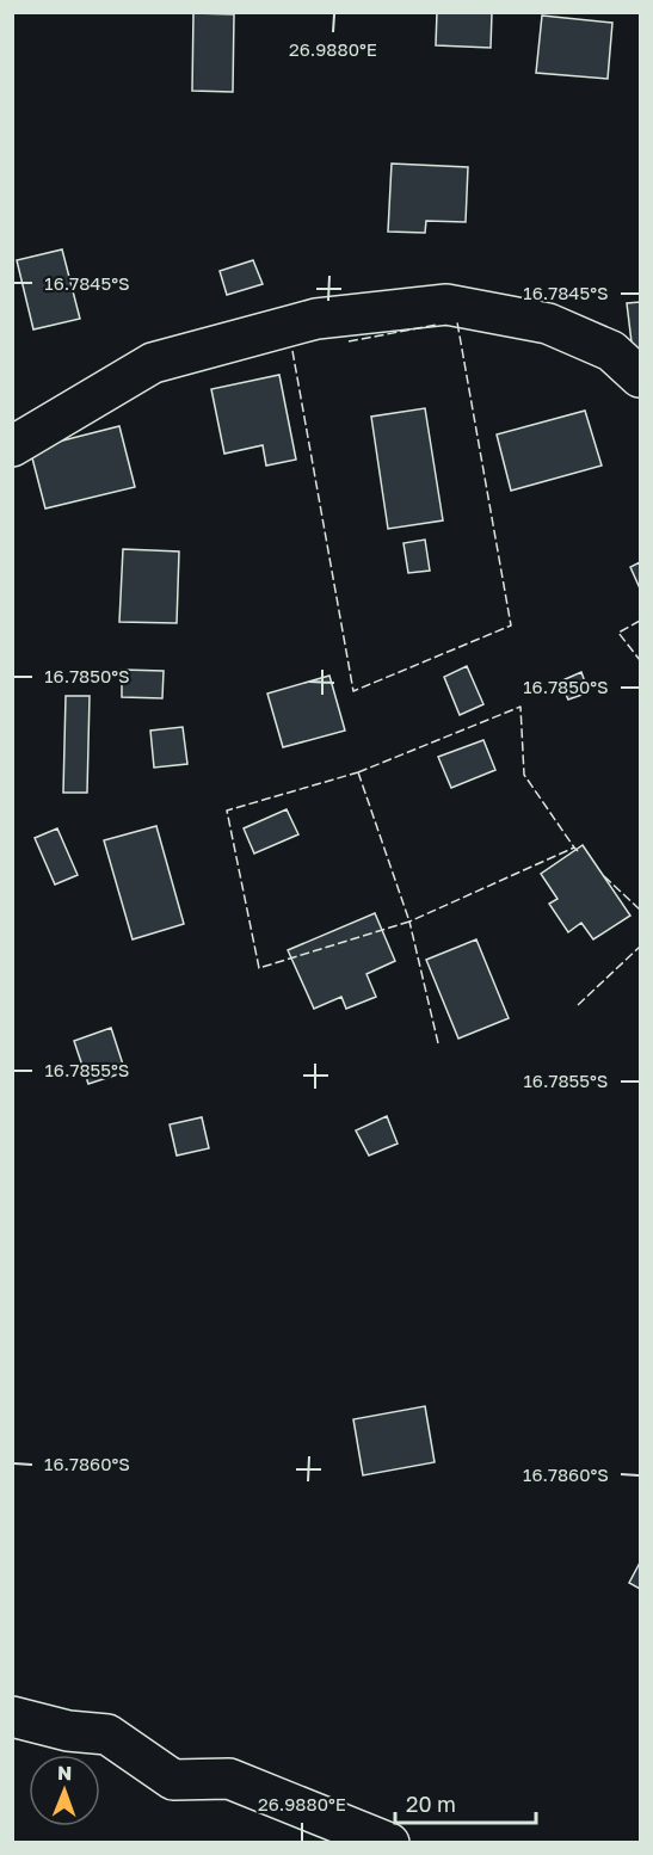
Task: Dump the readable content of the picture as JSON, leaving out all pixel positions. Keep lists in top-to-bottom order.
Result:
{
  "scale_bar": "20 m",
  "north": "top",
  "coordinates": [
    "26.9880°E",
    "16.7845°S",
    "16.7850°S",
    "16.7855°S",
    "16.7860°S"
  ]
}
